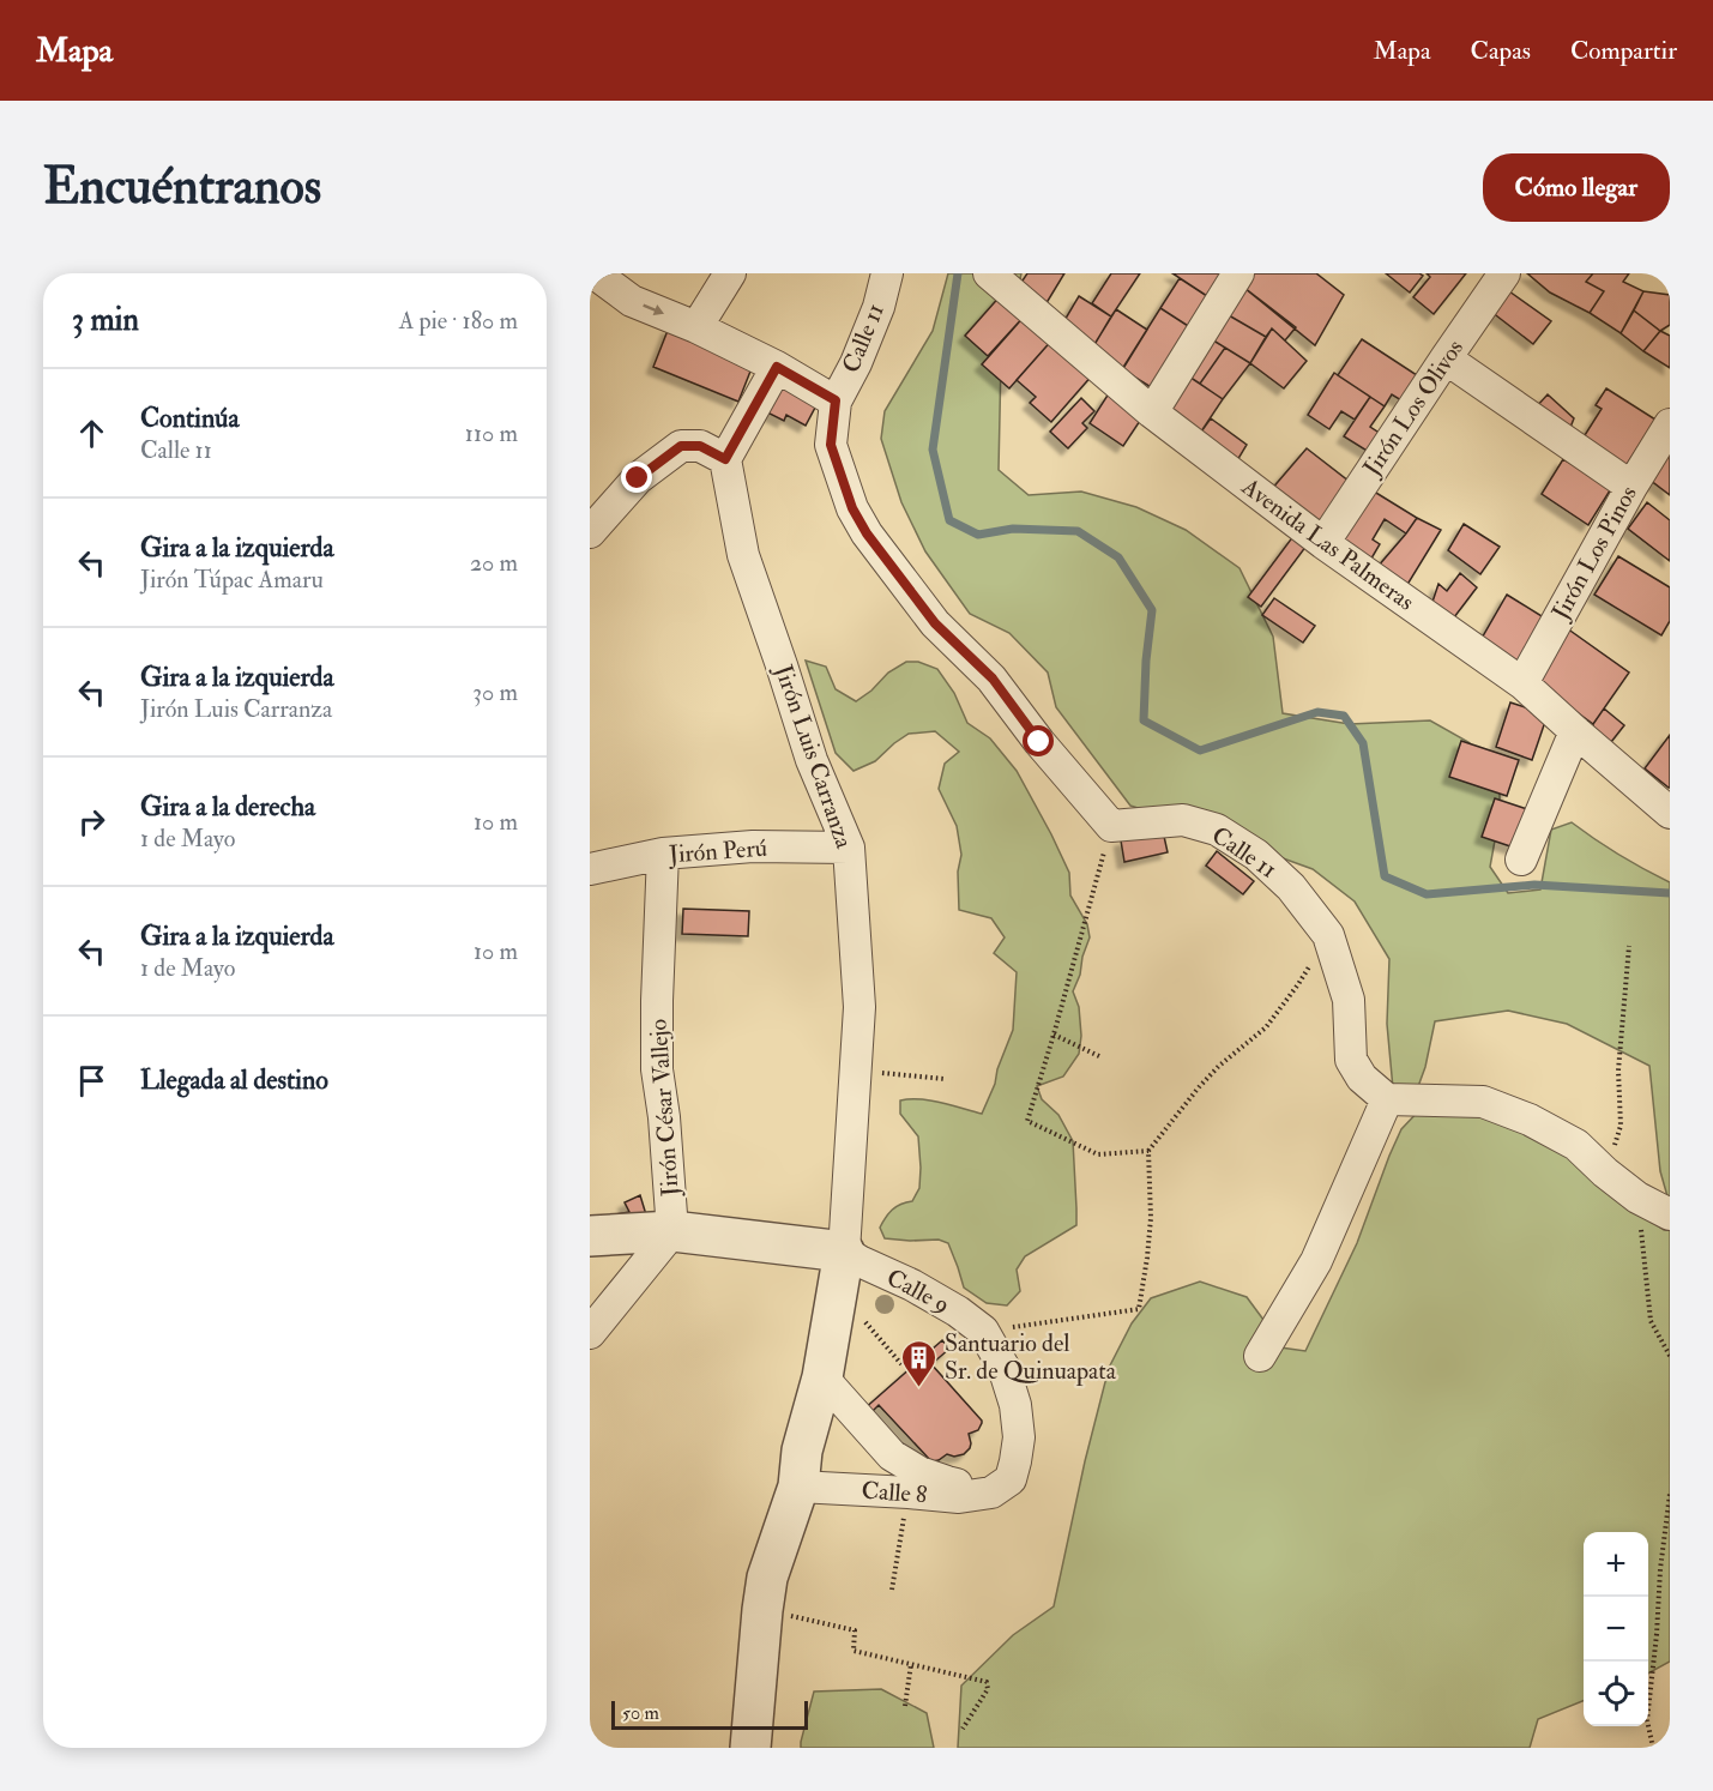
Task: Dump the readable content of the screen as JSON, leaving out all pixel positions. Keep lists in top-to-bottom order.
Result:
{
  "streets": {
    "street": [
      "Calle 11",
      "Jirón Los Olivos",
      "Avenida Las Palmeras",
      "Jirón Los Pinos",
      "Jirón Luis Carranza",
      "Jirón Perú",
      "Jirón César Vallejo",
      "Calle 9",
      "Calle 8"
    ]
  },
  "crossings": [
    ["Jirón Los Olivos", "Avenida Las Palmeras"],
    ["Avenida Las Palmeras", "Jirón Los Pinos"],
    ["Jirón Luis Carranza", "Jirón Perú"],
    ["Jirón Luis Carranza", "Calle 9"],
    ["Jirón Perú", "Jirón César Vallejo"],
    ["Calle 9", "Calle 8"]
  ],
  "places": {
    "building": ["Santuario del Sr. de Quinuapata"]
  },
  "scale_bar": "50 m",
  "page": {
    "header": "Mapa",
    "nav": ["Mapa", "Capas", "Compartir"],
    "buttons": "Cómo llegar",
    "title": "Encuéntranos",
    "heading": ["3 min", "A pie · 180 m"],
    "list": [
      ["Continúa", "Calle 11", "110 m"],
      ["Gira a la izquierda", "Jirón Túpac Amaru", "20 m"],
      ["Gira a la izquierda", "Jirón Luis Carranza", "30 m"],
      ["Gira a la derecha", "1 de Mayo", "10 m"],
      ["Gira a la izquierda", "1 de Mayo", "10 m"],
      "Llegada al destino"
    ],
    "map_buttons": ["+", "−"],
    "scale": "50 m"
  }
}
